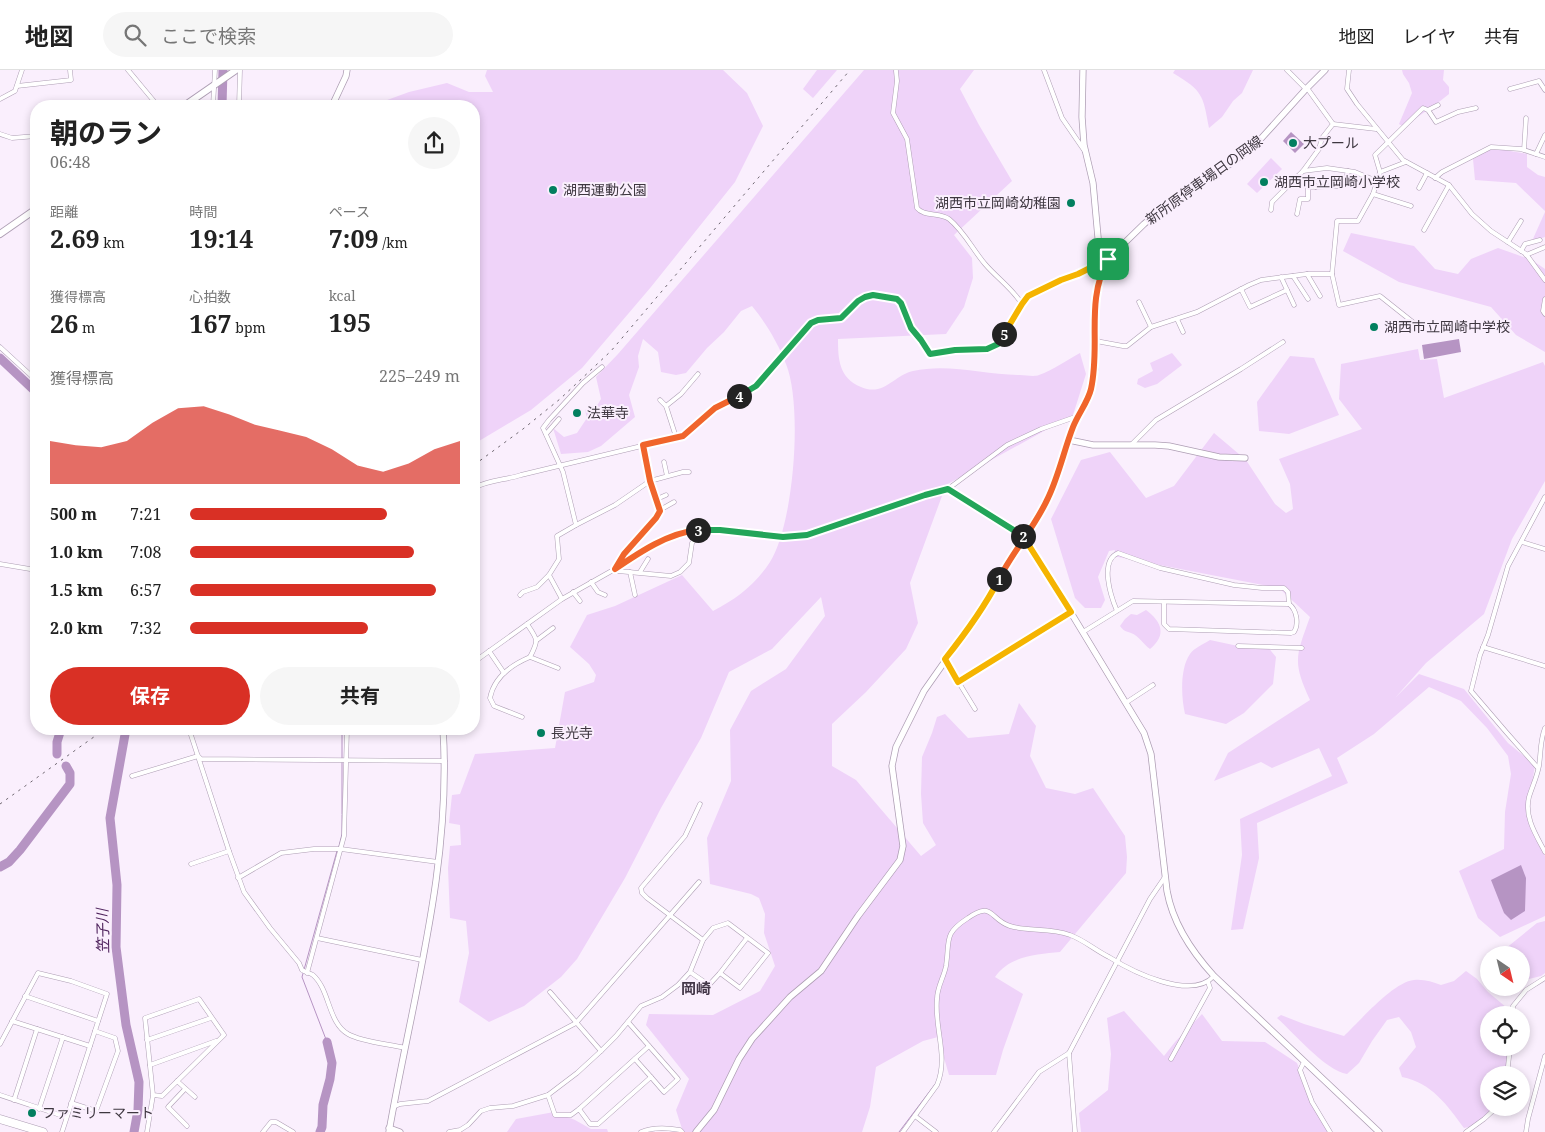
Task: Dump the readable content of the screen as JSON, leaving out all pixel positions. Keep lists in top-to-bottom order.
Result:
{
  "streets": {
    "main road": ["新所原停車場日の岡線"]
  },
  "districts": ["岡崎"],
  "water": ["笠子川"],
  "places": [
    "大プール",
    "湖西市立岡崎小学校",
    "湖西運動公園",
    "湖西市立岡崎幼稚園",
    "湖西市立岡崎中学校",
    "法華寺",
    "長光寺",
    "ファミリーマート"
  ],
  "north": "bottom right",
  "page": {
    "header": "地図",
    "search": "ここで検索",
    "nav": ["地図", "レイヤ", "共有"],
    "heading": ["朝のラン", "06:48"],
    "stats": [
      ["距離", "2.69 km"],
      ["時間", "19:14"],
      ["ペース", "7:09 /km"],
      ["獲得標高", "26 m"],
      ["心拍数", "167 bpm"],
      ["kcal", "195"]
    ],
    "pins": [
      "5",
      "4",
      "3",
      "2",
      "1"
    ],
    "chart": ["獲得標高", "225–249 m"],
    "list": [
      {
        "name": "500 m",
        "note": "7:21"
      },
      {
        "name": "1.0 km",
        "note": "7:08"
      },
      {
        "name": "1.5 km",
        "note": "6:57"
      },
      {
        "name": "2.0 km",
        "note": "7:32"
      }
    ],
    "buttons": ["保存", "共有"]
  }
}
